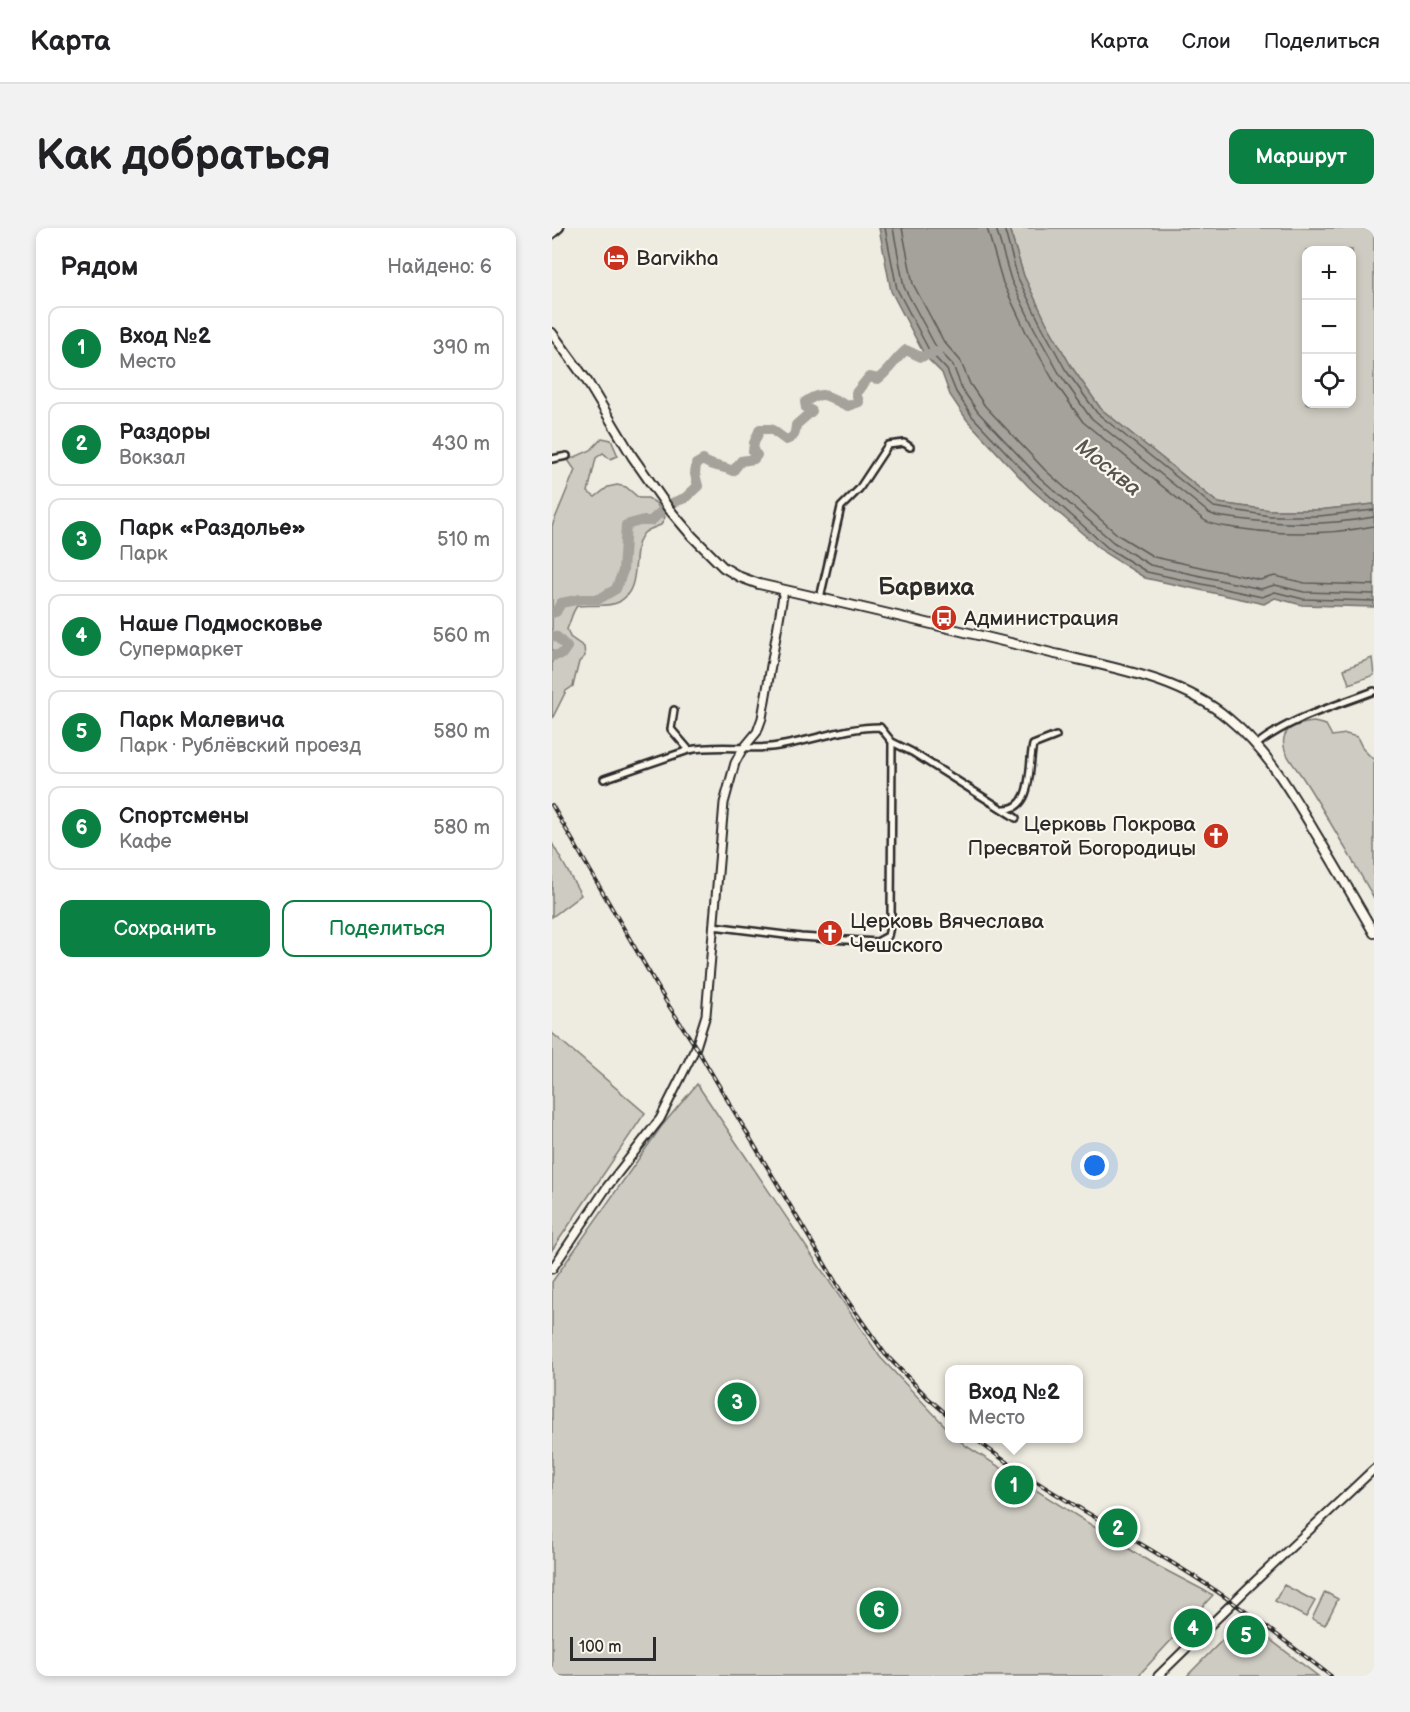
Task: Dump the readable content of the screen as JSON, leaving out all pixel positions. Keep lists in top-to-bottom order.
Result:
{
  "districts": ["Барвиха"],
  "water": ["Москва"],
  "places": {
    "hotel": ["Barvikha"],
    "bus stop": ["Администрация"],
    "church": ["Церковь Покрова Пресвятой Богородицы", "Церковь Вячеслава Чешского"]
  },
  "scale_bar": "100 m",
  "page": {
    "header": "Карта",
    "nav": ["Карта", "Слои", "Поделиться"],
    "buttons": [
      "Маршрут",
      ["Сохранить", "Поделиться"]
    ],
    "title": "Как добраться",
    "heading": ["Рядом", "Найдено: 6"],
    "map_buttons": ["+", "−"],
    "list": [
      {
        "mark": "1",
        "name": "Вход №2",
        "note": "Место",
        "value": "390 m"
      },
      {
        "mark": "2",
        "name": "Раздоры",
        "note": "Вокзал",
        "value": "430 m"
      },
      {
        "mark": "3",
        "name": "Парк «Раздолье»",
        "note": "Парк",
        "value": "510 m"
      },
      {
        "mark": "4",
        "name": "Наше Подмосковье",
        "note": "Супермаркет",
        "value": "560 m"
      },
      {
        "mark": "5",
        "name": "Парк Малевича",
        "note": "Парк · Рублёвский проезд",
        "value": "580 m"
      },
      {
        "mark": "6",
        "name": "Спортсмены",
        "note": "Кафе",
        "value": "580 m"
      }
    ],
    "popup": ["Вход №2", "Место"],
    "pins": [
      "3",
      "1",
      "2",
      "6",
      "4",
      "5"
    ],
    "scale": "100 m"
  }
}
